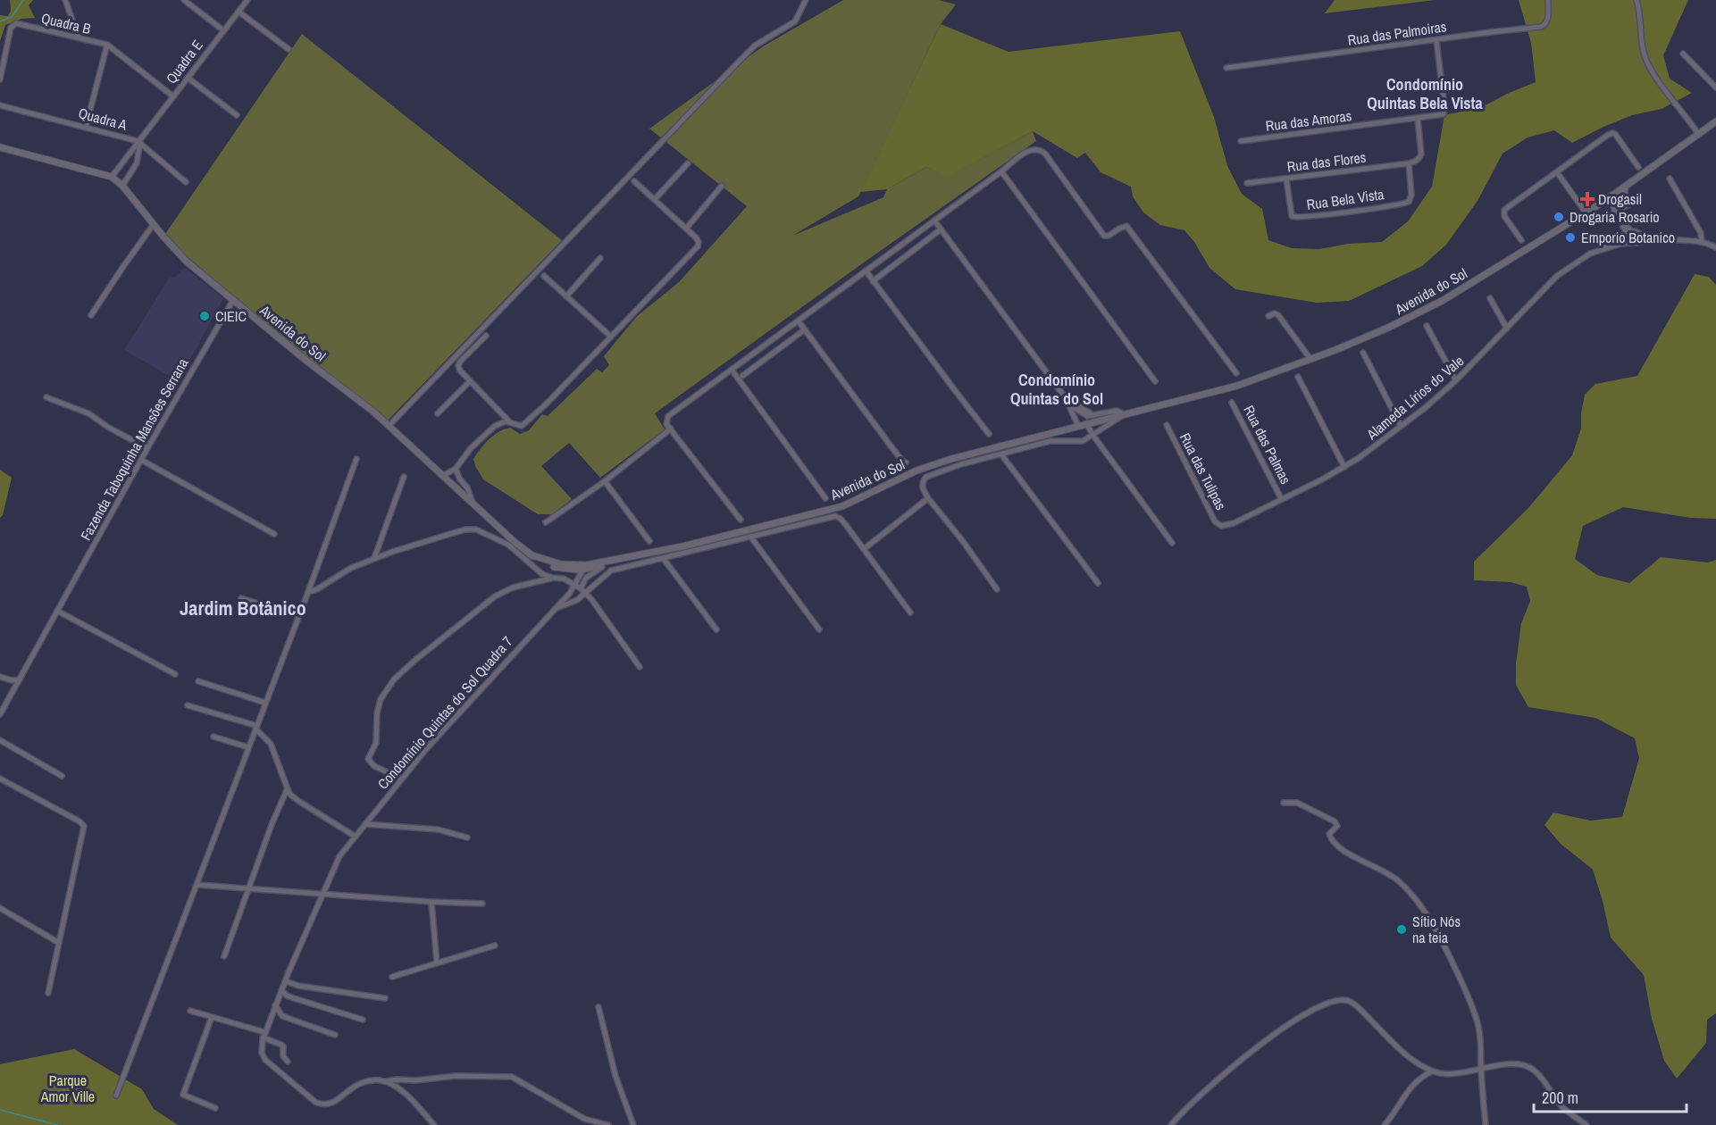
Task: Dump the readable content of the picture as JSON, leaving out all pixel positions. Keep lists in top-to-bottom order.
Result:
{
  "streets": {
    "street": [
      "Quadra B",
      "Rua das Palmoiras",
      "Quadra E",
      "Quadra A",
      "Rua das Amoras",
      "Rua das Flores",
      "Rua Bela Vista",
      "Avenida do Sol",
      "Alameda Lírios do Vale",
      "Rua das Palmas",
      "Fazenda Taboquinha Mansões Serrana",
      "Rua das Tulipas",
      "Condomínio Quintas do Sol Quadra 7"
    ]
  },
  "crossings": [
    ["Quadra B", "Quadra E"],
    ["Quadra B", "Quadra A"],
    ["Rua das Palmoiras", "Rua das Amoras"],
    ["Quadra E", "Quadra A"],
    ["Quadra E", "Avenida do Sol"],
    ["Rua das Flores", "Rua Bela Vista"],
    ["Avenida do Sol", "Fazenda Taboquinha Mansões Serrana"],
    ["Avenida do Sol", "Condomínio Quintas do Sol Quadra 7"],
    ["Alameda Lírios do Vale", "Rua das Palmas"],
    ["Alameda Lírios do Vale", "Rua das Tulipas"]
  ],
  "districts": ["Condomínio Quintas Bela Vista", "Condomínio Quintas do Sol", "Jardim Botânico"],
  "parks": ["Parque Amor Ville"],
  "places": {
    "health": ["Drogasil"],
    "other": [
      "Drogaria Rosario",
      "Emporio Botanico",
      "CIEIC",
      "Sítio Nós na teia"
    ]
  },
  "scale_bar": "200 m"
}
